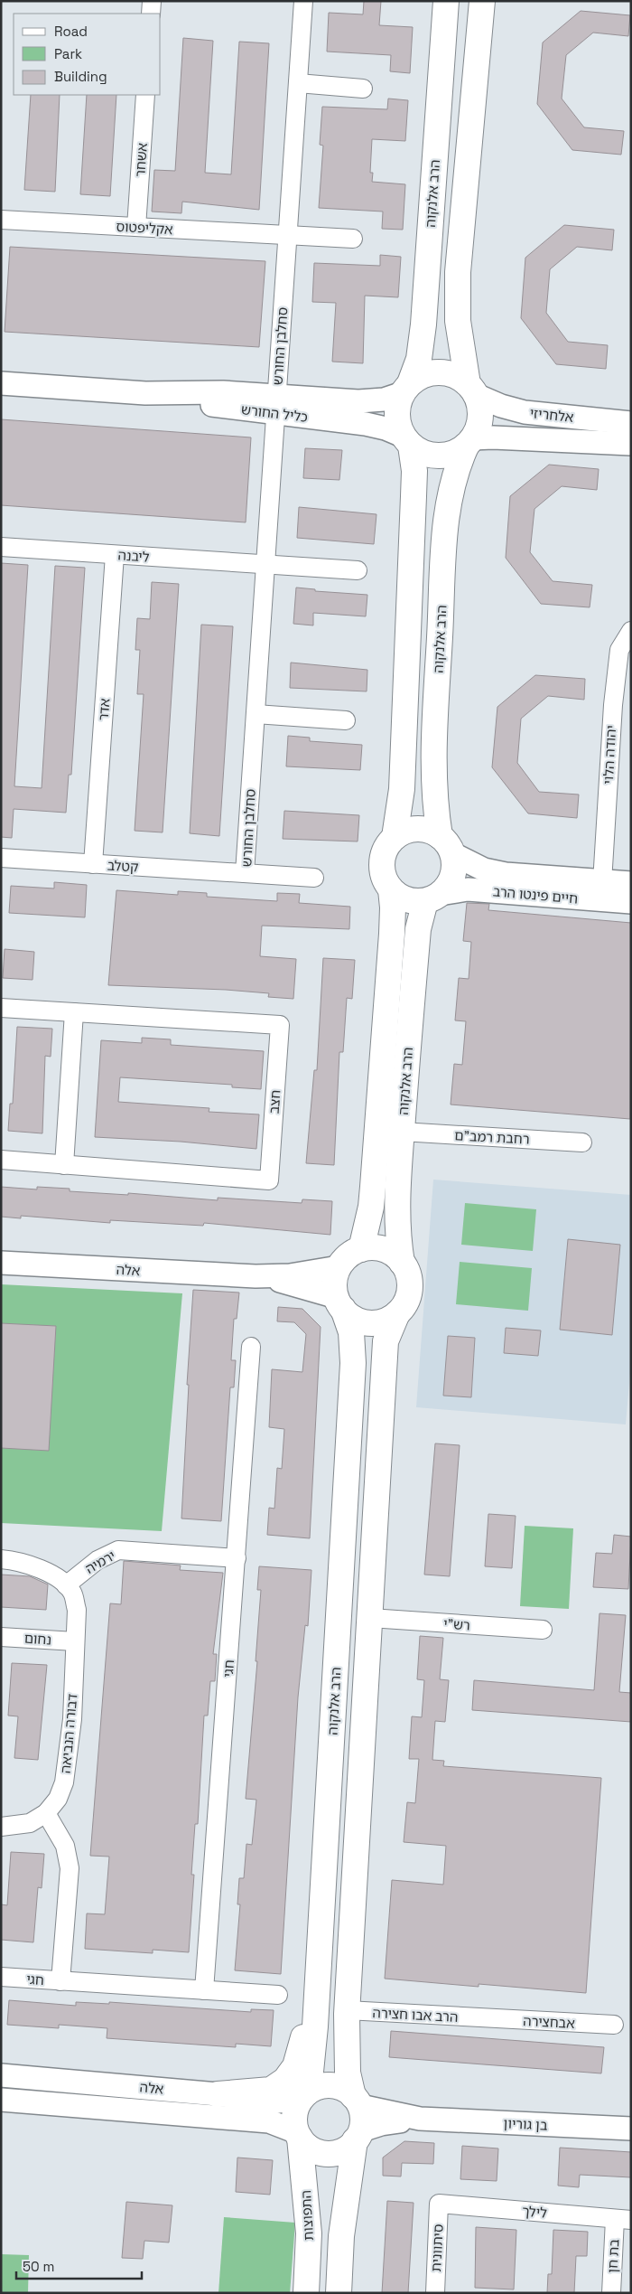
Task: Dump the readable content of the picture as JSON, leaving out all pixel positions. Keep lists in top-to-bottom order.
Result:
{
  "streets": {
    "main road": ["הרב אלנקוה", "התפוצות"],
    "street": [
      "אשחר",
      "אקליפטוס",
      "סחלבן החורש",
      "כליל החורש",
      "אלחריזי",
      "ליבנה",
      "אדר",
      "יהודה הלוי",
      "קטלב",
      "חיים פינטו הרב",
      "חצב",
      "רחבת רמב\"ם",
      "אלה",
      "ירמיה",
      "רש\"י",
      "נחום",
      "חגי",
      "דבורה הנביאה",
      "הרב אבו חצירה",
      "אבחצירה",
      "בן גוריון",
      "לילך",
      "סיתוונית",
      "בת חן"
    ]
  },
  "crossings": [
    ["אשחר", "אקליפטוס"],
    ["הרב אלנקוה", "כליל החורש"],
    ["הרב אלנקוה", "אלחריזי"],
    ["הרב אלנקוה", "חיים פינטו הרב"],
    ["הרב אלנקוה", "רחבת רמב\"ם"],
    ["הרב אלנקוה", "אלה"],
    ["הרב אלנקוה", "בן גוריון"],
    ["הרב אלנקוה", "התפוצות"],
    ["אקליפטוס", "סחלבן החורש"],
    ["סחלבן החורש", "כליל החורש"],
    ["סחלבן החורש", "ליבנה"],
    ["סחלבן החורש", "קטלב"],
    ["כליל החורש", "אלחריזי"],
    ["ליבנה", "אדר"],
    ["אדר", "קטלב"],
    ["יהודה הלוי", "חיים פינטו הרב"],
    ["אלה", "בן גוריון"],
    ["אלה", "התפוצות"],
    ["ירמיה", "חגי"],
    ["ירמיה", "דבורה הנביאה"],
    ["נחום", "דבורה הנביאה"],
    ["הרב אבו חצירה", "אבחצירה"],
    ["בן גוריון", "התפוצות"],
    ["לילך", "סיתוונית"],
    ["לילך", "בת חן"]
  ],
  "legend": ["Road", "Park", "Building"],
  "scale_bar": "50 m"
}
